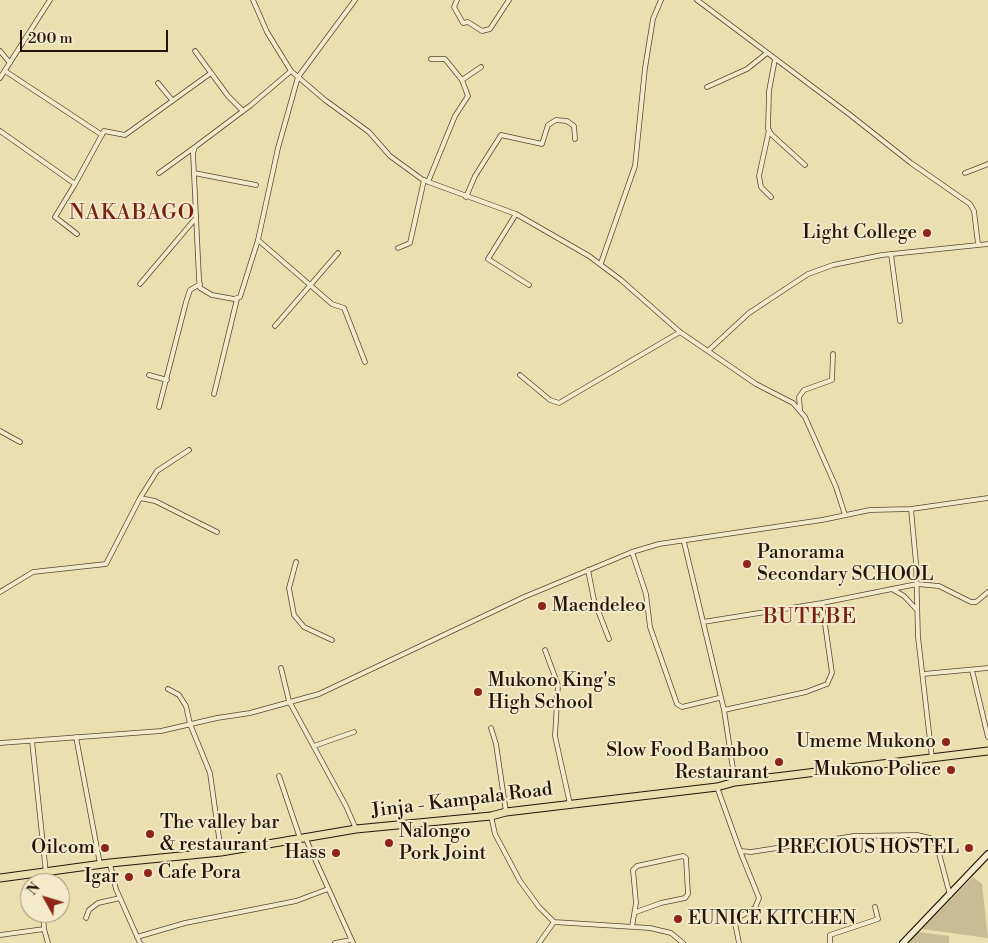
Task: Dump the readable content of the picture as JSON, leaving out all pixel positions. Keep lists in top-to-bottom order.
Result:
{
  "streets": {
    "highway": ["Jinja - Kampala Road"]
  },
  "districts": ["NAKABAGO", "BUTEBE"],
  "places": [
    "Light College",
    "Panorama Secondary SCHOOL",
    "Maendeleo",
    "Mukono King's High School",
    "Umeme Mukono",
    "Slow Food Bamboo Restaurant",
    "Mukono Police",
    "The valley bar & restaurant",
    "Nalongo Pork Joint",
    "Oilcom",
    "PRECIOUS HOSTEL",
    "Hass",
    "Cafe Pora",
    "Igar",
    "EUNICE KITCHEN"
  ],
  "scale_bar": "200 m",
  "north": "top left"
}
